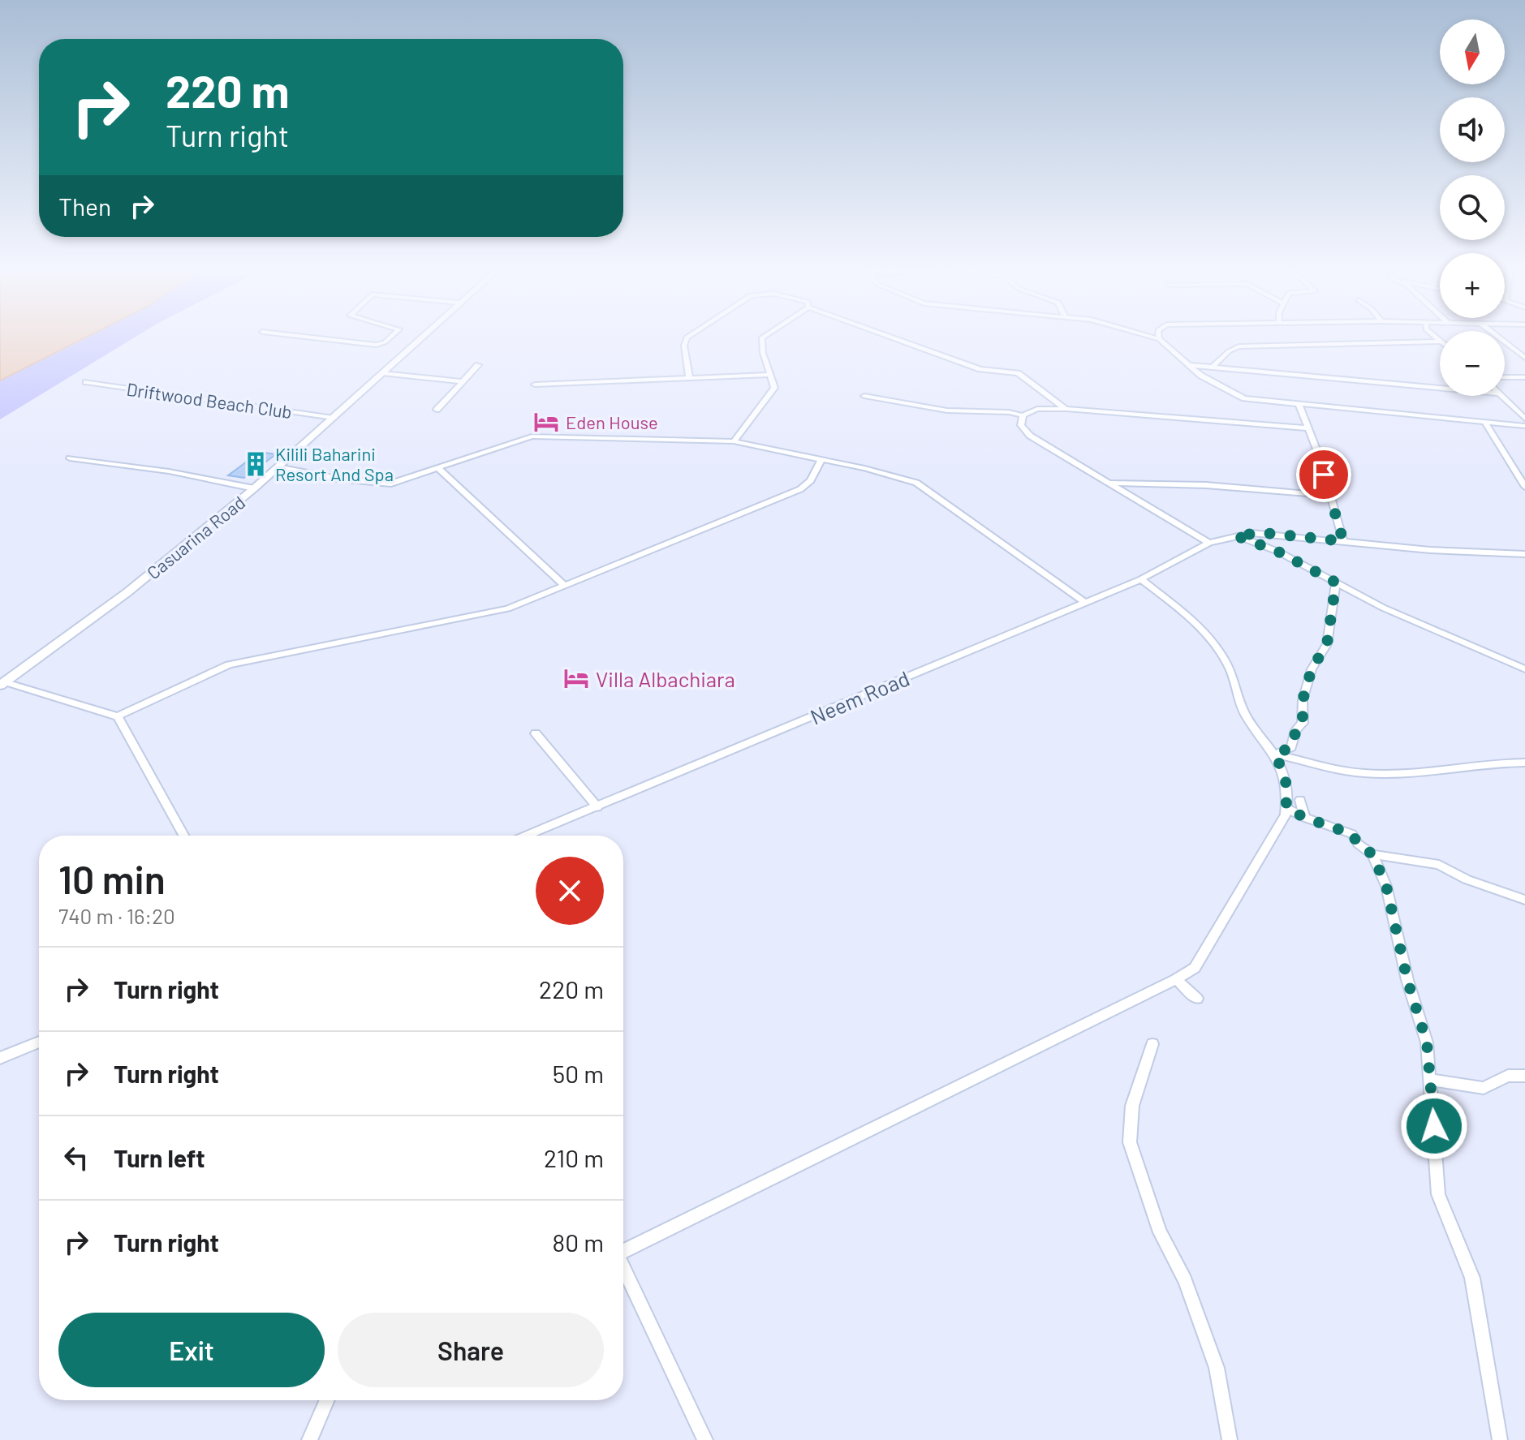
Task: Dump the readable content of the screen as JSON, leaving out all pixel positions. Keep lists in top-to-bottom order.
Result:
{
  "streets": {
    "street": ["Driftwood Beach Club", "Casuarina Road", "Neem Road"]
  },
  "crossings": [
    ["Driftwood Beach Club", "Casuarina Road"]
  ],
  "places": {
    "hotel": ["Eden House", "Villa Albachiara"],
    "building": ["Kilili Baharini Resort And Spa"]
  },
  "north": "bottom",
  "page": {
    "map_buttons": ["+", "−"],
    "turn": ["220 m", "Turn right"],
    "then": "Then",
    "heading": ["10 min", "740 m · 16:20"],
    "list": [
      {
        "name": "Turn right",
        "value": "220 m"
      },
      {
        "name": "Turn right",
        "value": "50 m"
      },
      {
        "name": "Turn left",
        "value": "210 m"
      },
      {
        "name": "Turn right",
        "value": "80 m"
      }
    ],
    "buttons": ["Exit", "Share"]
  }
}
